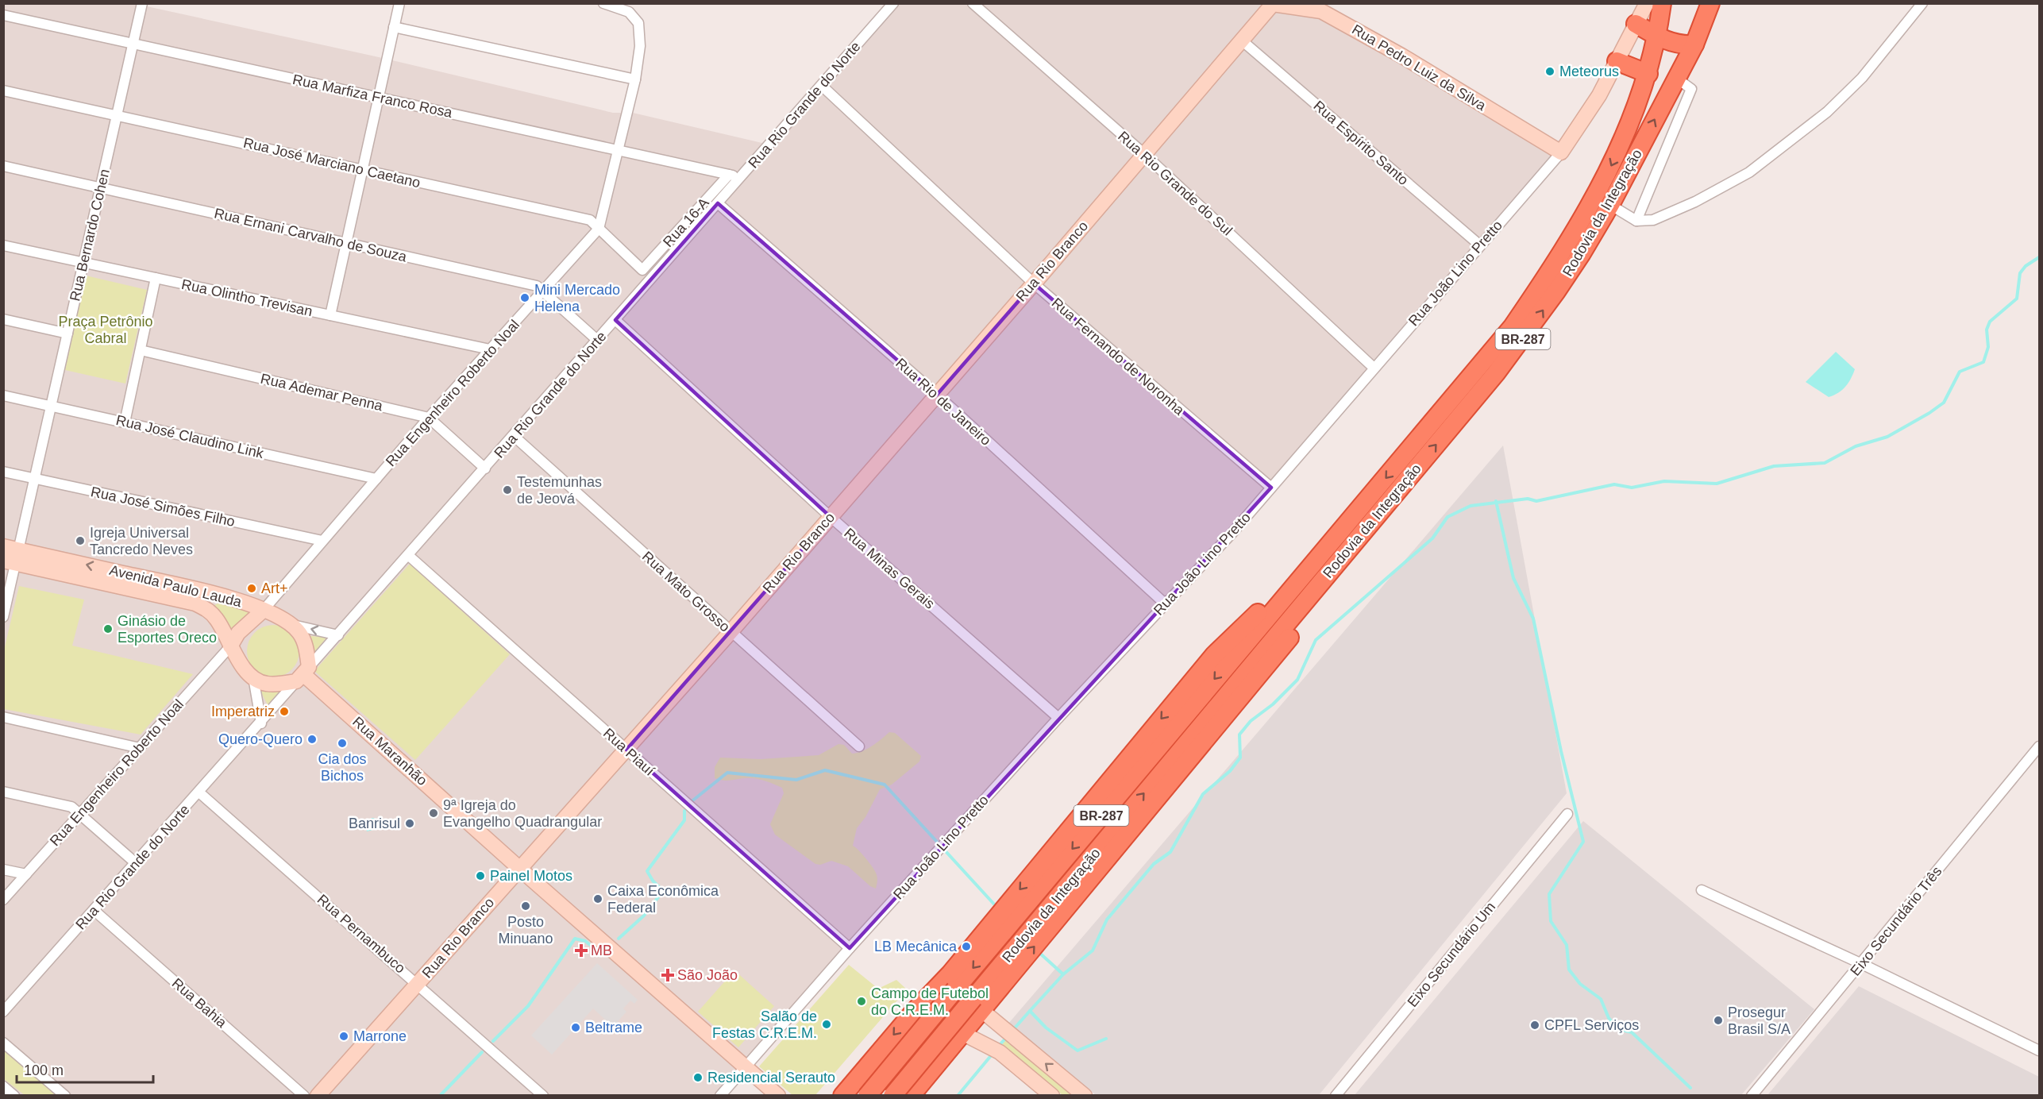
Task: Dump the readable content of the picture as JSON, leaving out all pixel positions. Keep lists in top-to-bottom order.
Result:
{
  "streets": {
    "highway": ["Rodovia da Integração", "BR-287"],
    "street": [
      "Rua Pedro Luiz da Silva",
      "Rua Marfiza Franco Rosa",
      "Rua Rio Grande do Norte",
      "Rua Espírito Santo",
      "Rua José Marciano Caetano",
      "Rua Rio Grande do Sul",
      "Rua 16-A",
      "Rua Bernardo Cohen",
      "Rua Ernani Carvalho de Souza",
      "Rua Rio Branco",
      "Rua João Lino Pretto",
      "Rua Olintho Trevisan",
      "Rua Fernando de Noronha",
      "Rua Ademar Penna",
      "Rua Engenheiro Roberto Noal",
      "Rua Rio de Janeiro",
      "Rua José Claudino Link",
      "Rua José Simões Filho",
      "Rua Minas Gerais",
      "Avenida Paulo Lauda",
      "Rua Mato Grosso",
      "Rua Maranhão",
      "Rua Piauí",
      "Eixo Secundário Três",
      "Rua Pernambuco",
      "Eixo Secundário Um",
      "Rua Bahia"
    ]
  },
  "crossings": [
    ["Rua Pedro Luiz da Silva", "Rua Rio Branco"],
    ["Rua Pedro Luiz da Silva", "Rua João Lino Pretto"],
    ["Rua Marfiza Franco Rosa", "Rua Rio Grande do Norte"],
    ["Rua Marfiza Franco Rosa", "Rua 16-A"],
    ["Rua Marfiza Franco Rosa", "Rua Bernardo Cohen"],
    ["Rua Marfiza Franco Rosa", "Rua Engenheiro Roberto Noal"],
    ["Rua Rio Grande do Norte", "Rua Ernani Carvalho de Souza"],
    ["Rua Rio Grande do Norte", "Rua Fernando de Noronha"],
    ["Rua Rio Grande do Norte", "Rua Ademar Penna"],
    ["Rua Rio Grande do Norte", "Rua Engenheiro Roberto Noal"],
    ["Rua Rio Grande do Norte", "Rua Rio de Janeiro"],
    ["Rua Rio Grande do Norte", "Rua Minas Gerais"],
    ["Rua Rio Grande do Norte", "Avenida Paulo Lauda"],
    ["Rua Rio Grande do Norte", "Rua Mato Grosso"],
    ["Rua Rio Grande do Norte", "Rua Maranhão"],
    ["Rua Rio Grande do Norte", "Rua Piauí"],
    ["Rua Rio Grande do Norte", "Rua Pernambuco"],
    ["Rua Rio Grande do Norte", "Rua Bahia"],
    ["Rua Espírito Santo", "Rua Rio Branco"],
    ["Rua Espírito Santo", "Rua João Lino Pretto"],
    ["Rua José Marciano Caetano", "Rua 16-A"],
    ["Rua José Marciano Caetano", "Rua Bernardo Cohen"],
    ["Rua José Marciano Caetano", "Rua Engenheiro Roberto Noal"],
    ["Rua Rio Grande do Sul", "Rua Rio Branco"],
    ["Rua Rio Grande do Sul", "Rua João Lino Pretto"],
    ["Rodovia da Integração", "BR-287"],
    ["Rua Bernardo Cohen", "Rua Ernani Carvalho de Souza"],
    ["Rua Bernardo Cohen", "Rua Olintho Trevisan"],
    ["Rua Bernardo Cohen", "Rua José Claudino Link"],
    ["Rua Bernardo Cohen", "Rua José Simões Filho"],
    ["Rua Bernardo Cohen", "Avenida Paulo Lauda"],
    ["Rua Ernani Carvalho de Souza", "Rua Engenheiro Roberto Noal"],
    ["Rua Rio Branco", "Rua Fernando de Noronha"],
    ["Rua Rio Branco", "Rua Rio de Janeiro"],
    ["Rua Rio Branco", "Rua Minas Gerais"],
    ["Rua Rio Branco", "Rua Mato Grosso"],
    ["Rua Rio Branco", "Rua Maranhão"],
    ["Rua Rio Branco", "Rua Piauí"],
    ["Rua Rio Branco", "Rua Pernambuco"],
    ["Rua João Lino Pretto", "Rua Fernando de Noronha"],
    ["Rua João Lino Pretto", "Rua Rio de Janeiro"],
    ["Rua João Lino Pretto", "Rua Minas Gerais"],
    ["Rua João Lino Pretto", "Rua Maranhão"],
    ["Rua João Lino Pretto", "Rua Piauí"],
    ["Rua Olintho Trevisan", "Rua Engenheiro Roberto Noal"],
    ["Rua Ademar Penna", "Rua Engenheiro Roberto Noal"],
    ["Rua Engenheiro Roberto Noal", "Rua José Claudino Link"],
    ["Rua Engenheiro Roberto Noal", "Rua José Simões Filho"],
    ["Rua Engenheiro Roberto Noal", "Avenida Paulo Lauda"],
    ["Rua Engenheiro Roberto Noal", "Rua Maranhão"],
    ["Avenida Paulo Lauda", "Rua Maranhão"]
  ],
  "parks": ["Praça Petrônio Cabral"],
  "places": {
    "other": [
      "Meteorus",
      "Mini Mercado Helena",
      "Testemunhas de Jeová",
      "Igreja Universal Tancredo Neves",
      "Art+",
      "Ginásio de Esportes Oreco",
      "Imperatriz",
      "Quero-Quero",
      "Cia dos Bichos",
      "9ª Igreja do Evangelho Quadrangular",
      "Banrisul",
      "Painel Motos",
      "Caixa Econômica Federal",
      "Posto Minuano",
      "LB Mecânica",
      "Campo de Futebol do C.R.E.M.",
      "Prosegur Brasil S/A",
      "Salão de Festas C.R.E.M.",
      "CPFL Serviços",
      "Beltrame",
      "Marrone",
      "Residencial Serauto"
    ],
    "health": ["MB", "São João"]
  },
  "scale_bar": "100 m"
}
